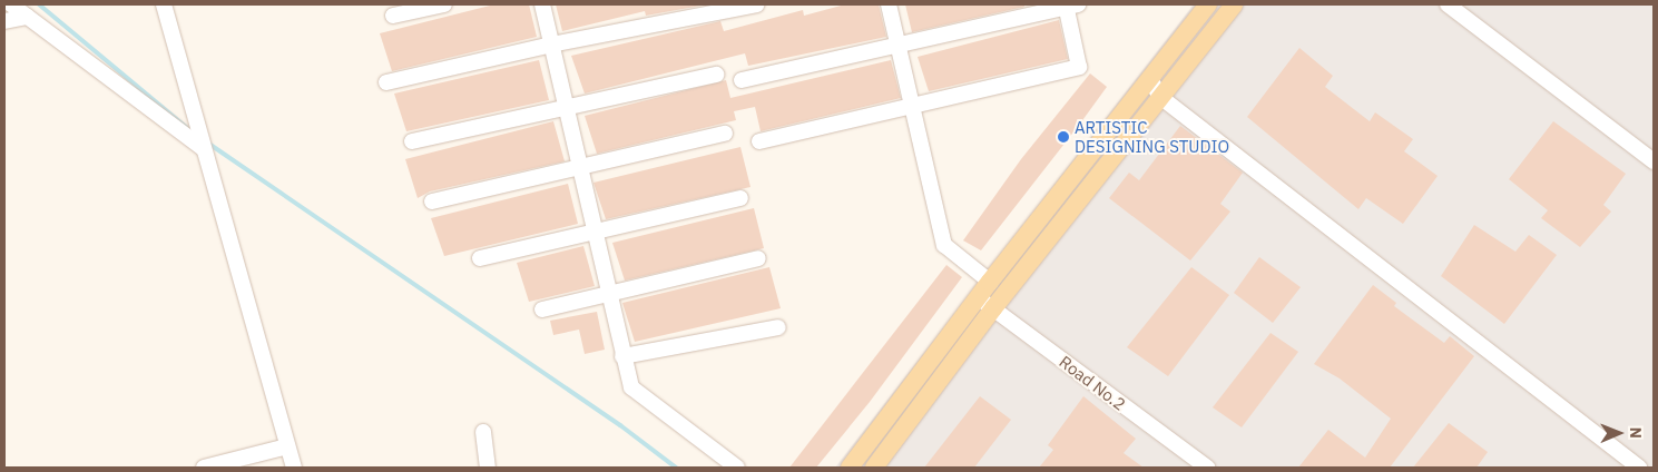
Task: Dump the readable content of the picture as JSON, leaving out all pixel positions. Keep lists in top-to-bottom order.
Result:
{
  "streets": {
    "street": ["Road No.2"]
  },
  "places": ["ARTISTIC DESIGNING STUDIO"],
  "north": "right"
}
